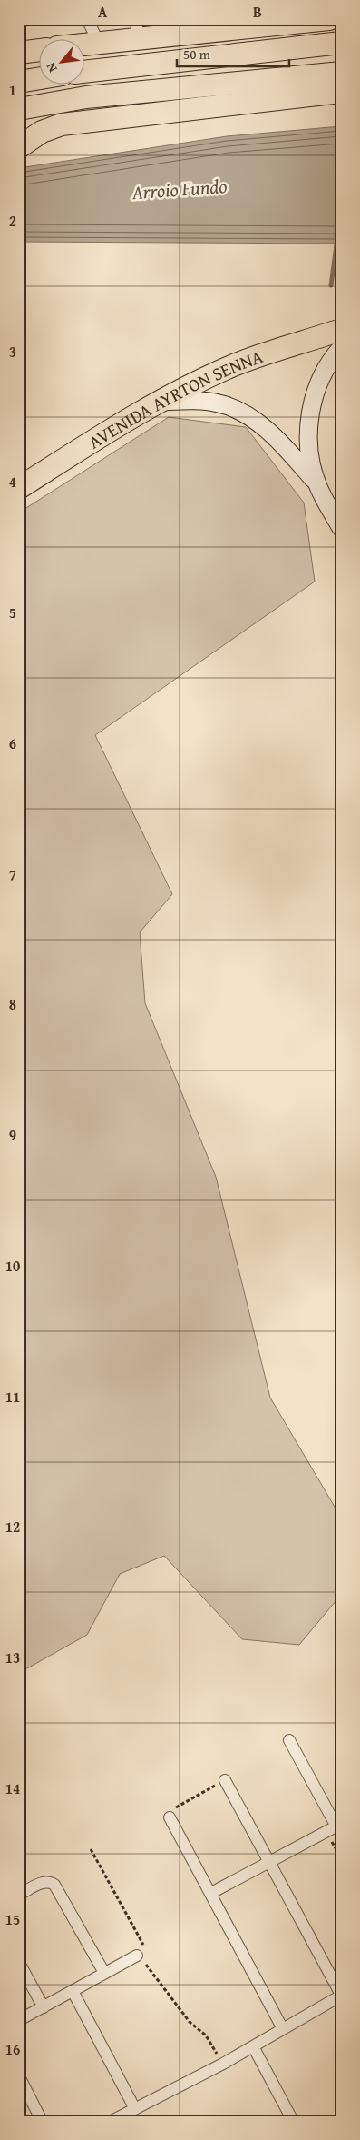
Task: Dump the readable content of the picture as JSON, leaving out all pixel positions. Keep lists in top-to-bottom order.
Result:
{
  "streets": {
    "highway": ["AVENIDA AYRTON SENNA"]
  },
  "water": ["Arroio Fundo"],
  "scale_bar": "50 m",
  "north": "bottom left",
  "grid": {
    "columns": ["A", "B"],
    "rows": [
      "1",
      "2",
      "3",
      "4",
      "5",
      "6",
      "7",
      "8",
      "9",
      "10",
      "11",
      "12",
      "13",
      "14",
      "15",
      "16"
    ]
  }
}
